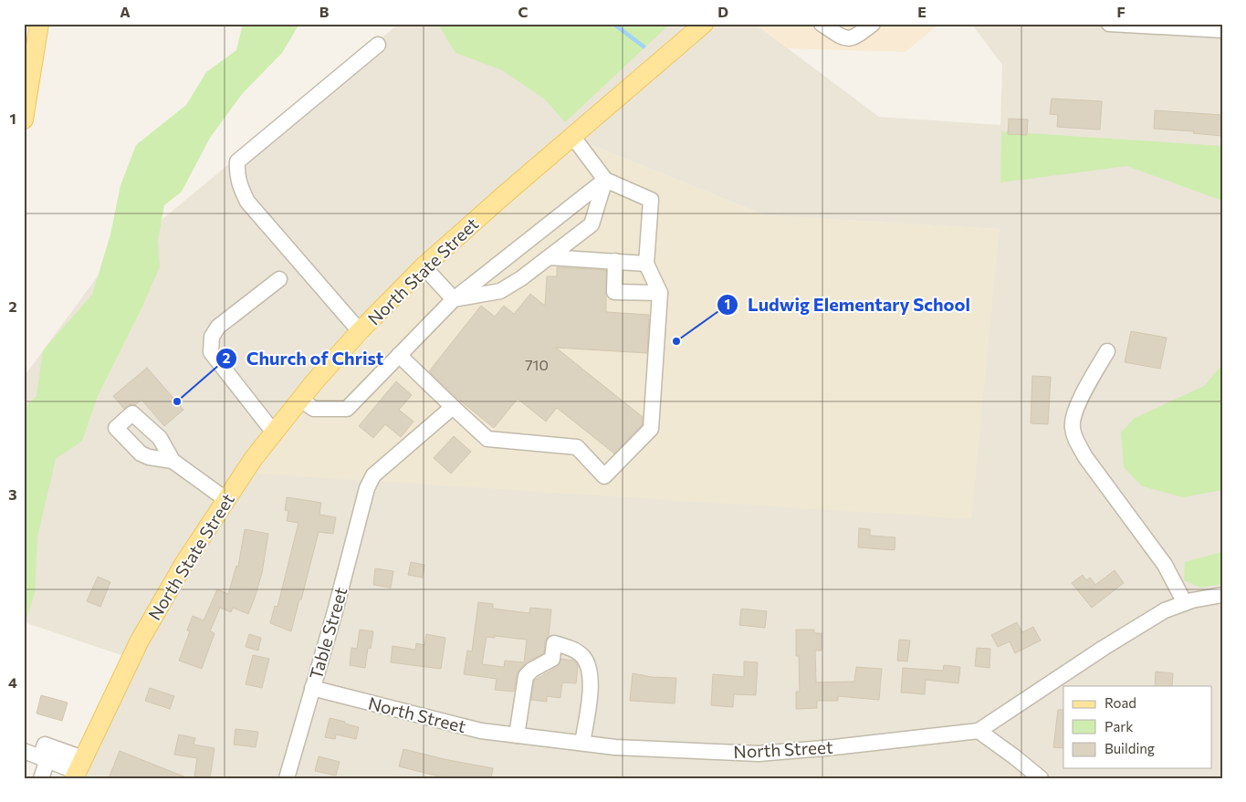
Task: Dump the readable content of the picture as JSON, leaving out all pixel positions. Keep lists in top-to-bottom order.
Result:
{
  "streets": {
    "main road": ["North State Street"],
    "street": ["Table Street", "North Street"]
  },
  "crossings": [
    ["Table Street", "North Street"]
  ],
  "places": ["Ludwig Elementary School", "Church of Christ"],
  "house_numbers": ["710"],
  "legend": ["Road", "Park", "Building"],
  "grid": {
    "columns": [
      "A",
      "B",
      "C",
      "D",
      "E",
      "F"
    ],
    "rows": [
      "1",
      "2",
      "3",
      "4"
    ]
  }
}
